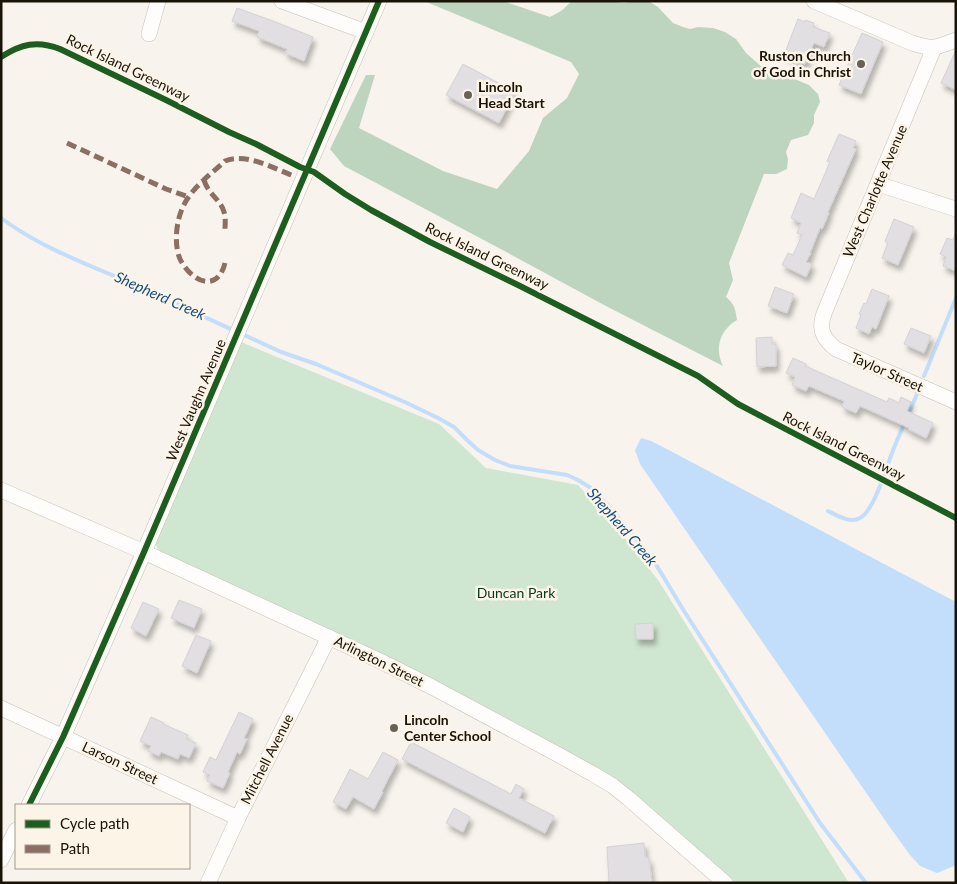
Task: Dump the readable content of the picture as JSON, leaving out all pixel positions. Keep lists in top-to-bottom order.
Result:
{
  "streets": {
    "street": [
      "West Charlotte Avenue",
      "Taylor Street",
      "West Vaughn Avenue",
      "Arlington Street",
      "Mitchell Avenue",
      "Larson Street"
    ],
    "cycle path": ["Rock Island Greenway"]
  },
  "crossings": [
    ["West Charlotte Avenue", "Taylor Street"],
    ["West Vaughn Avenue", "Arlington Street"],
    ["West Vaughn Avenue", "Larson Street"],
    ["Arlington Street", "Mitchell Avenue"],
    ["Mitchell Avenue", "Larson Street"]
  ],
  "water": ["Shepherd Creek"],
  "parks": ["Duncan Park"],
  "places": ["Ruston Church of God in Christ", "Lincoln Head Start", "Lincoln Center School"],
  "legend": ["Cycle path", "Path"]
}
